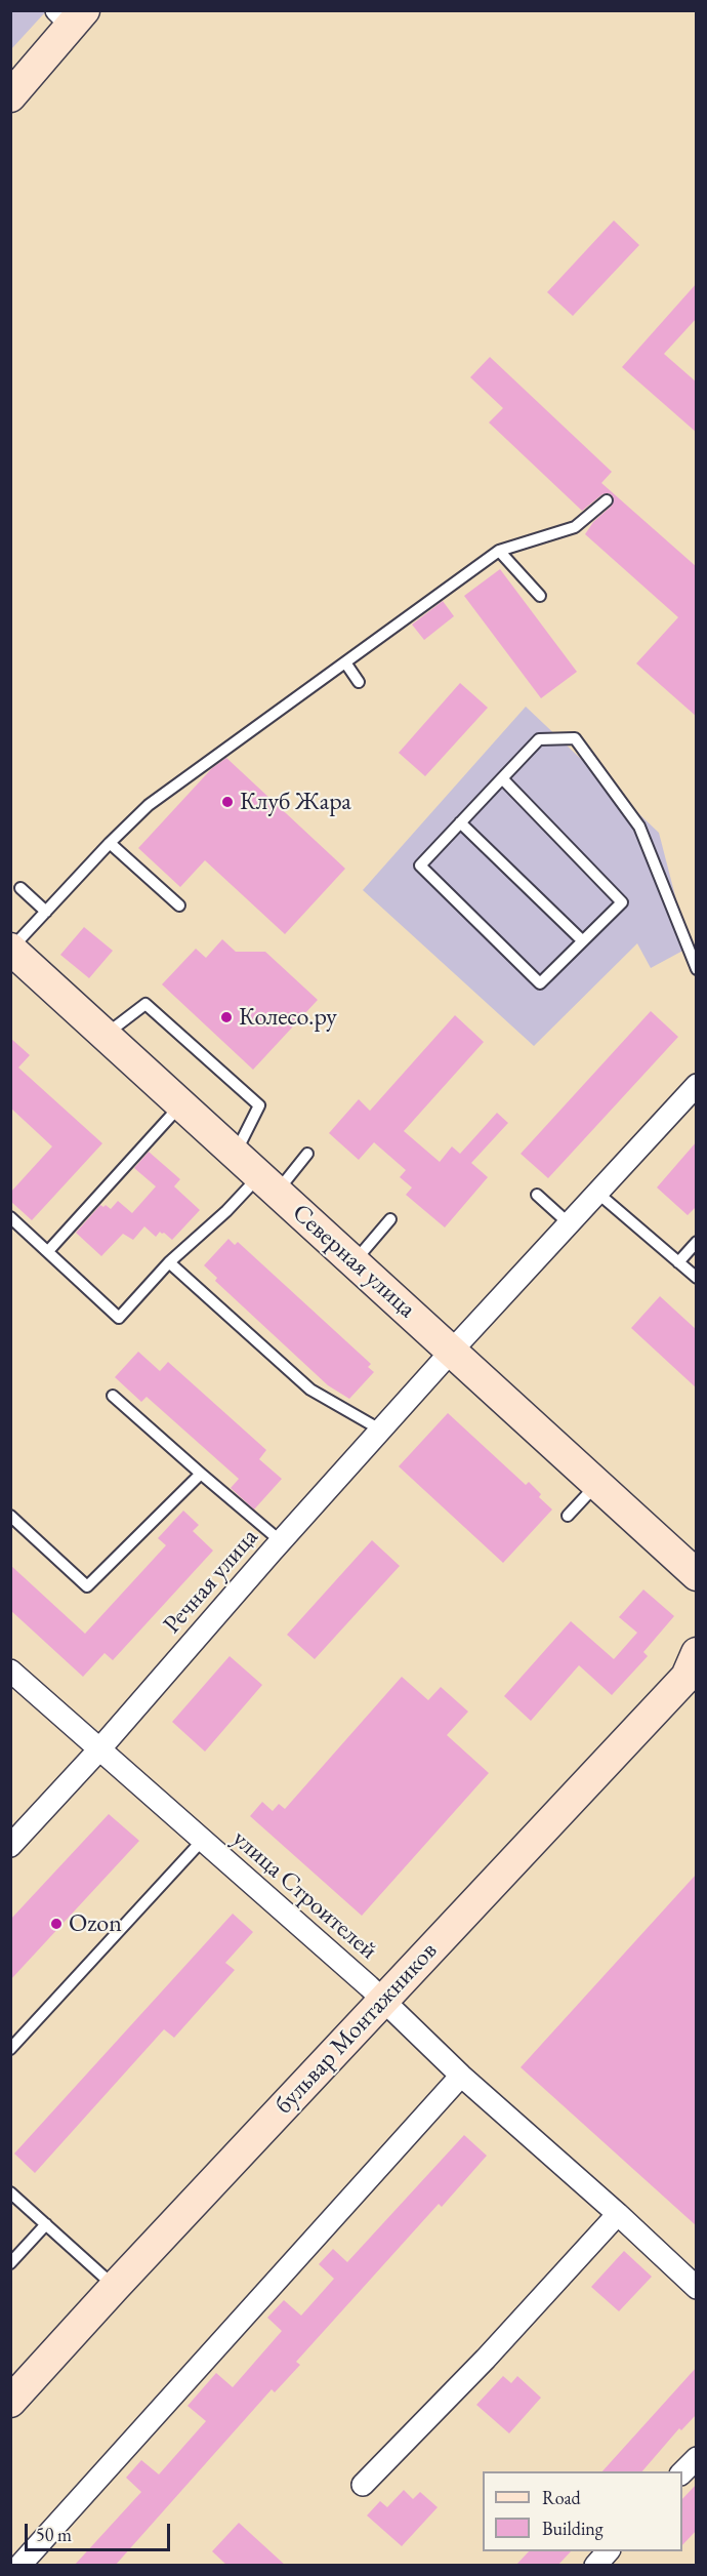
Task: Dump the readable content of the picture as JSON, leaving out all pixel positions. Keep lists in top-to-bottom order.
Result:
{
  "streets": {
    "street": [
      "Северная улица",
      "Речная улица",
      "улица Строителей",
      "бульвар Монтажников"
    ]
  },
  "crossings": [
    ["Северная улица", "Речная улица"],
    ["Речная улица", "улица Строителей"],
    ["улица Строителей", "бульвар Монтажников"]
  ],
  "places": ["Клуб Жара", "Колесо.ру", "Ozon"],
  "legend": ["Road", "Building"],
  "scale_bar": "50 m"
}
